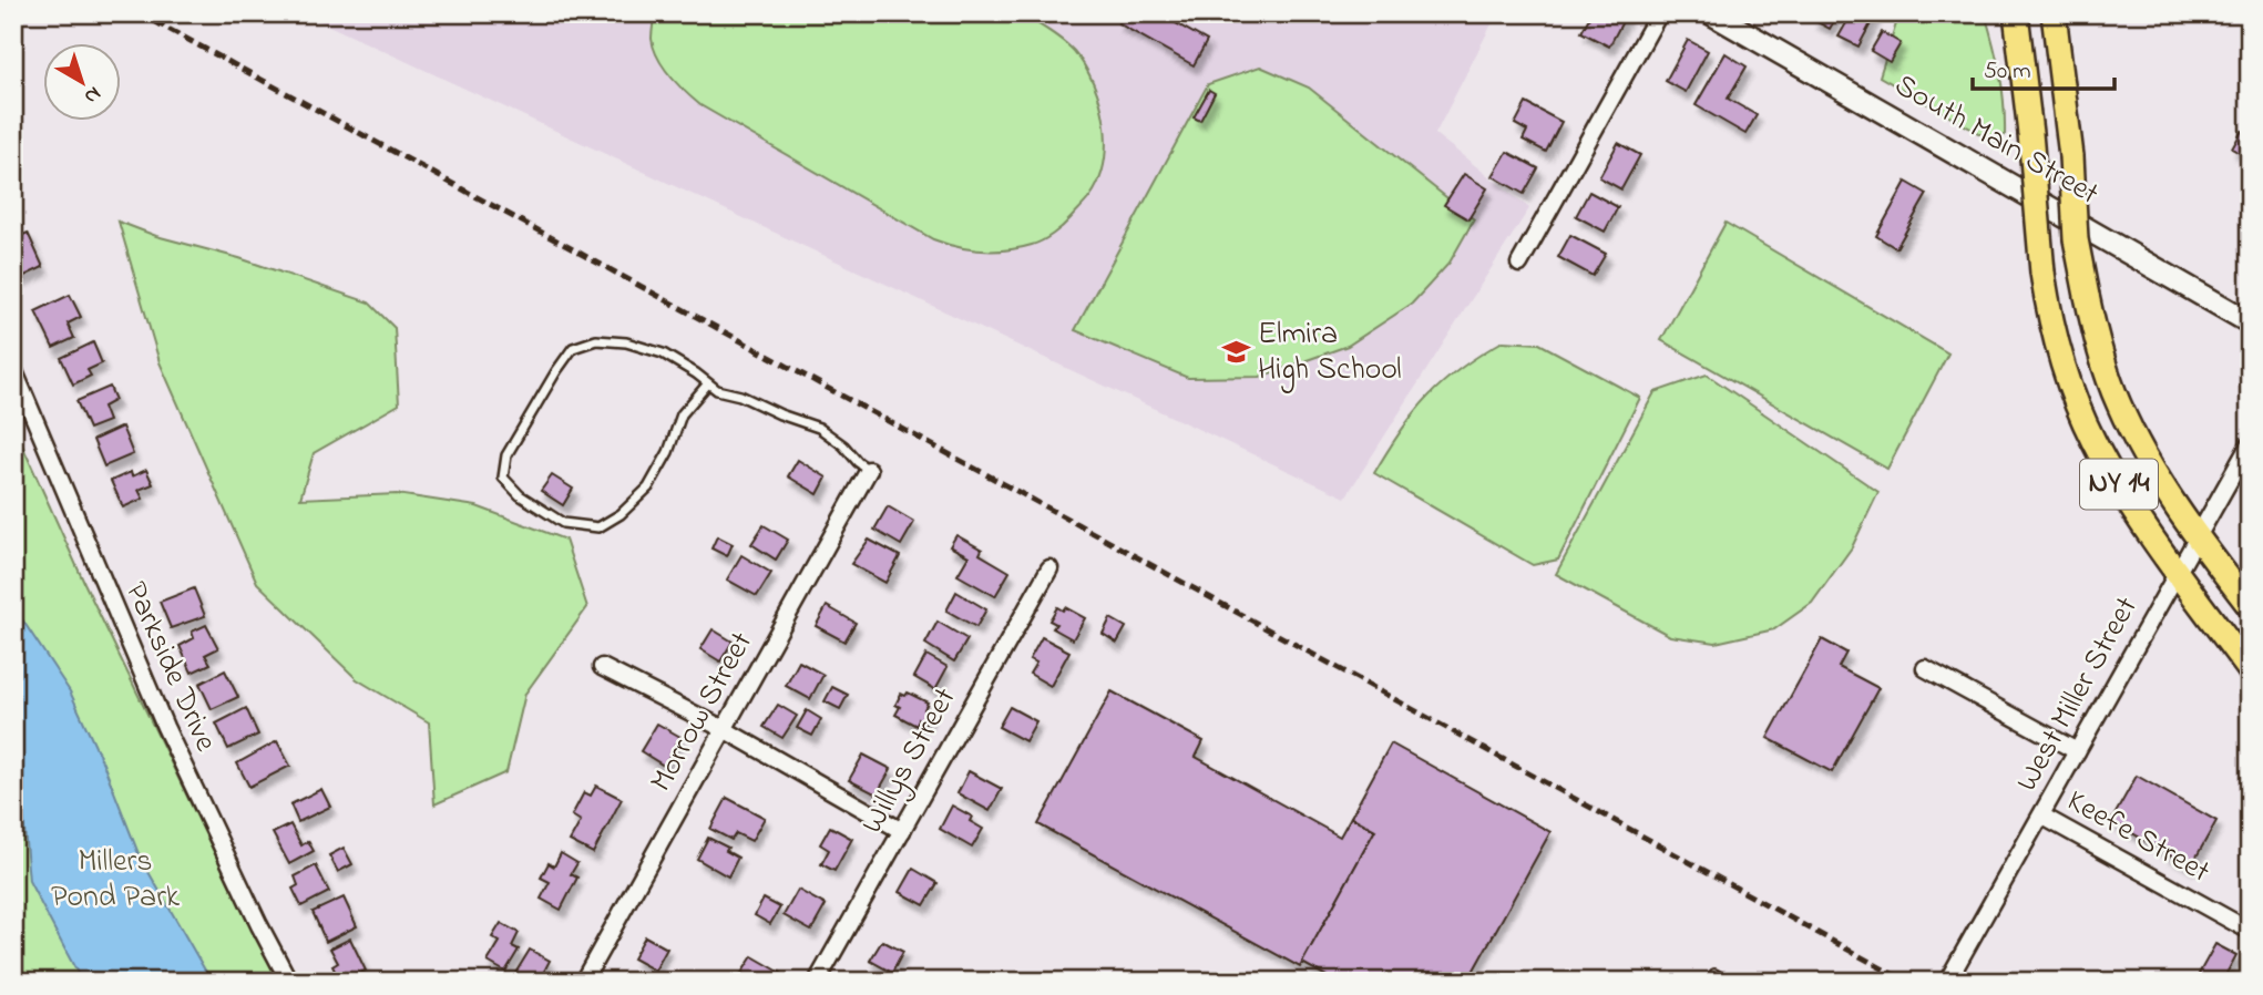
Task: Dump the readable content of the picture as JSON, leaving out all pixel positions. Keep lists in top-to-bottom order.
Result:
{
  "streets": {
    "main road": ["NY 14"],
    "street": [
      "South Main Street",
      "Parkside Drive",
      "West Miller Street",
      "Morrow Street",
      "Willys Street",
      "Keefe Street"
    ]
  },
  "crossings": [
    ["NY 14", "West Miller Street"],
    ["West Miller Street", "Keefe Street"]
  ],
  "parks": ["Millers Pond Park"],
  "places": {
    "school or university": ["Elmira High School"]
  },
  "scale_bar": "50 m",
  "north": "bottom right"
}
